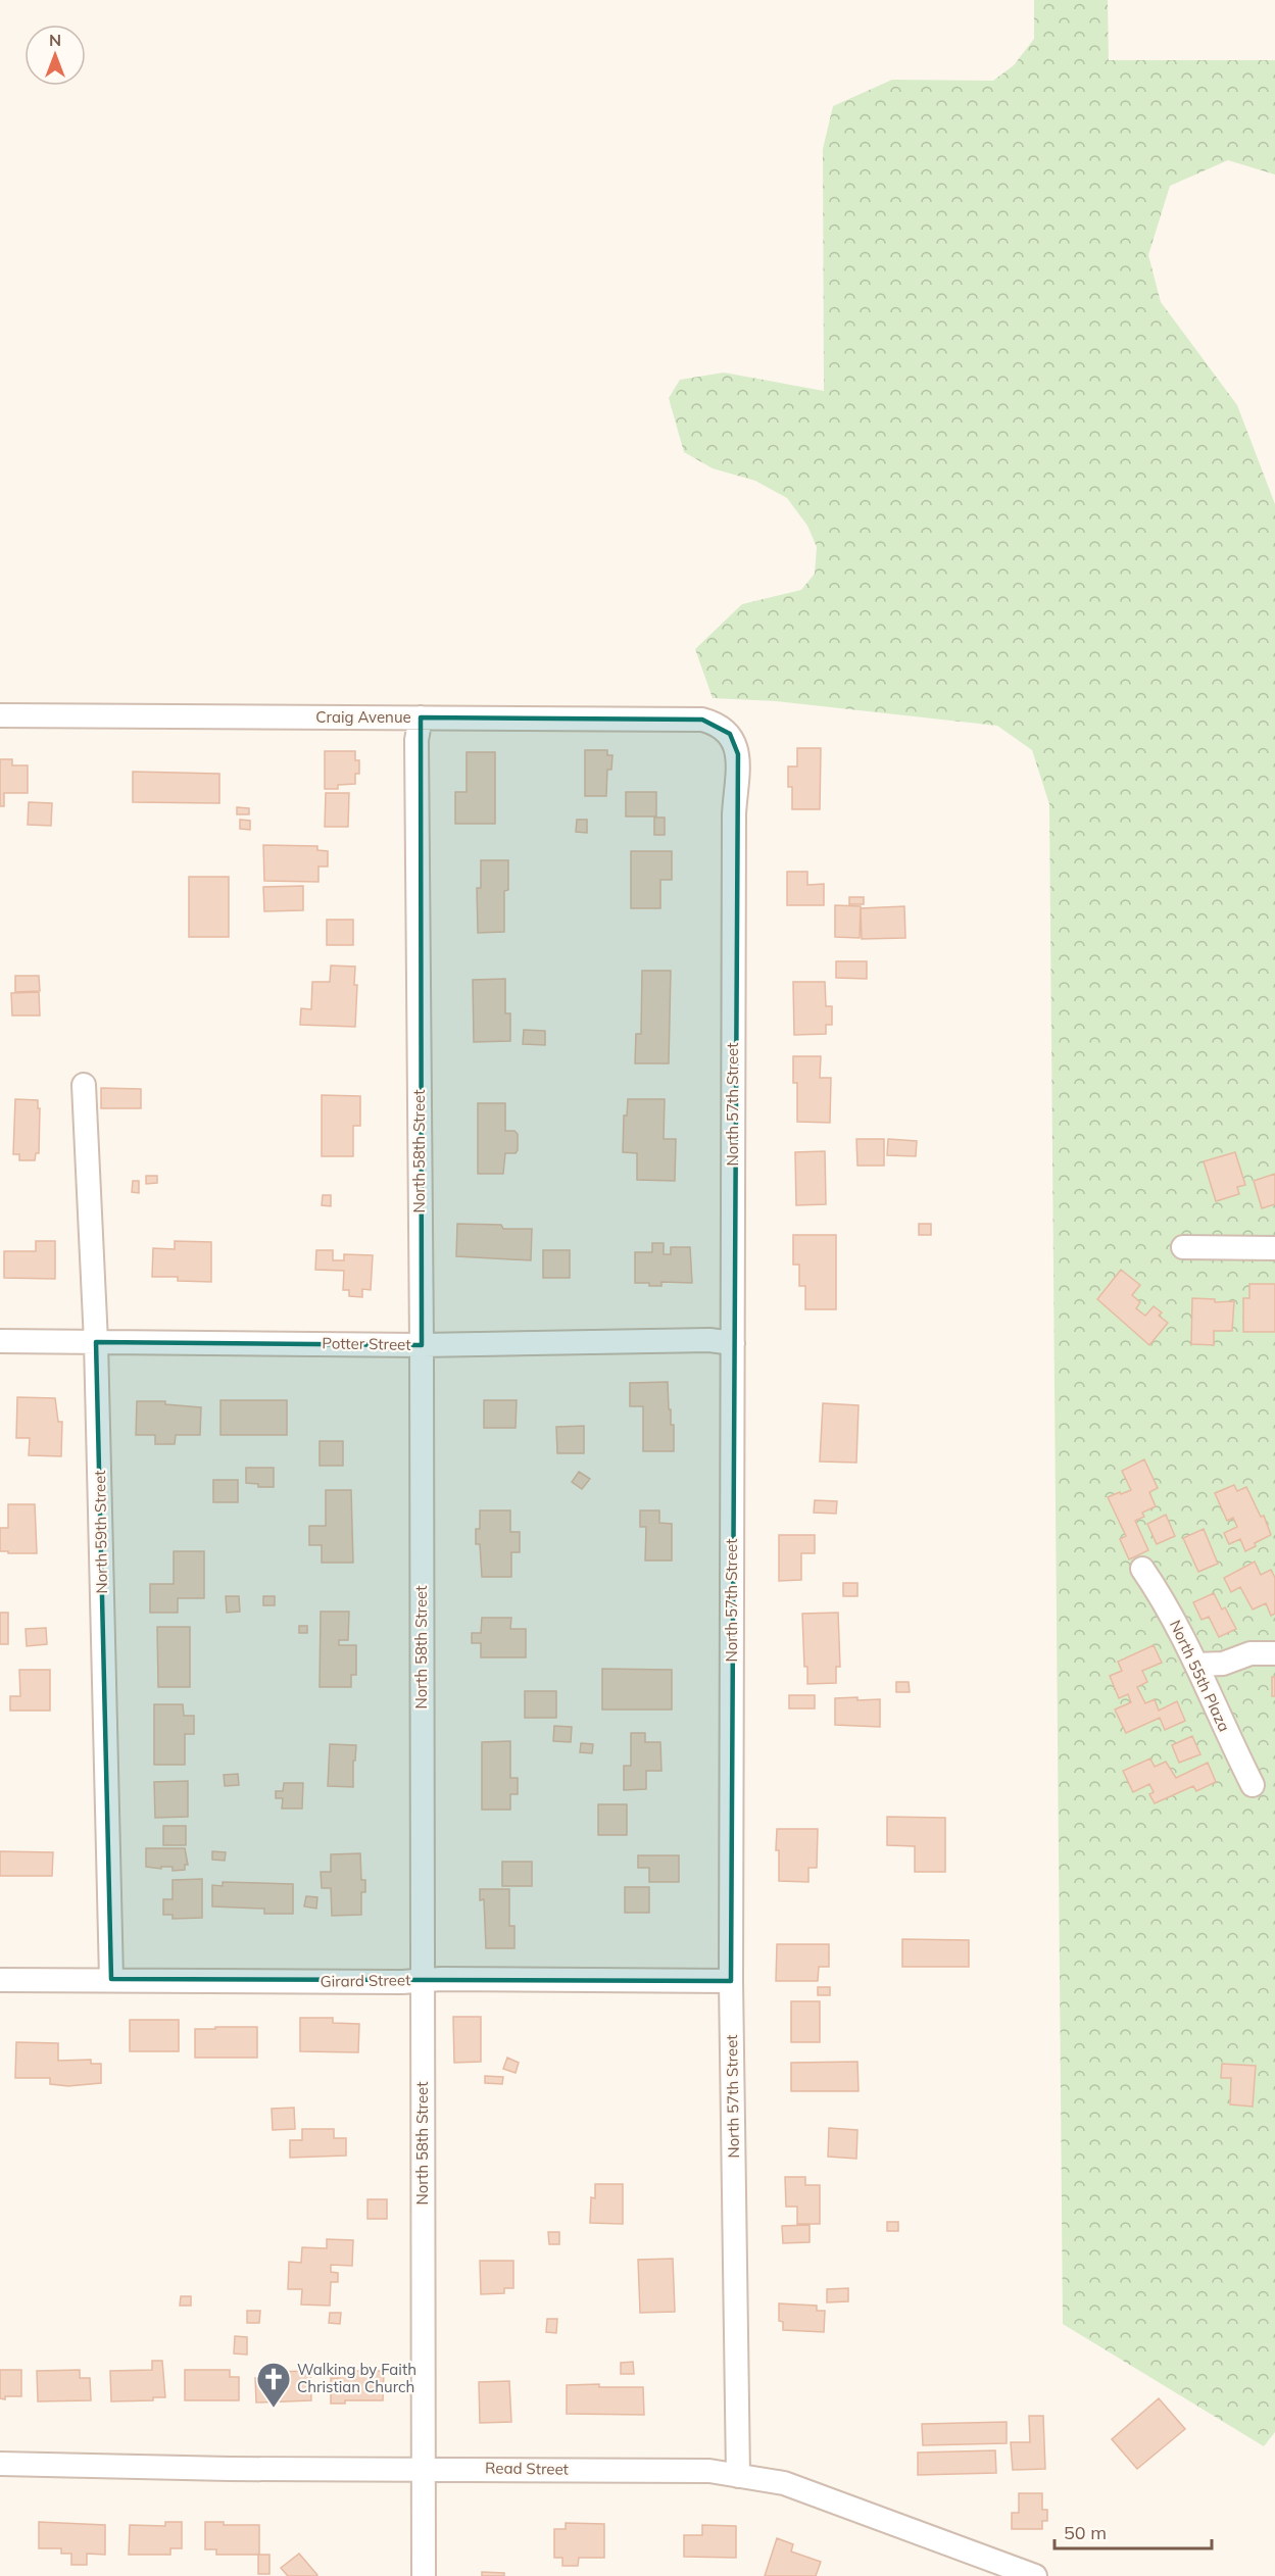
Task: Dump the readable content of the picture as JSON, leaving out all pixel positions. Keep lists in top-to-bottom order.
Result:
{
  "streets": {
    "street": [
      "Craig Avenue",
      "North 57th Street",
      "North 58th Street",
      "Potter Street",
      "North 59th Street",
      "North 55th Plaza",
      "Girard Street",
      "Read Street"
    ]
  },
  "crossings": [
    ["Craig Avenue", "North 57th Street"],
    ["Craig Avenue", "North 58th Street"],
    ["North 57th Street", "Potter Street"],
    ["North 57th Street", "Girard Street"],
    ["North 57th Street", "Read Street"],
    ["North 58th Street", "Potter Street"],
    ["North 58th Street", "Girard Street"],
    ["North 58th Street", "Read Street"],
    ["Potter Street", "North 59th Street"],
    ["North 59th Street", "Girard Street"]
  ],
  "places": {
    "church": ["Walking by Faith Christian Church"]
  },
  "scale_bar": "50 m",
  "north": "top"
}
